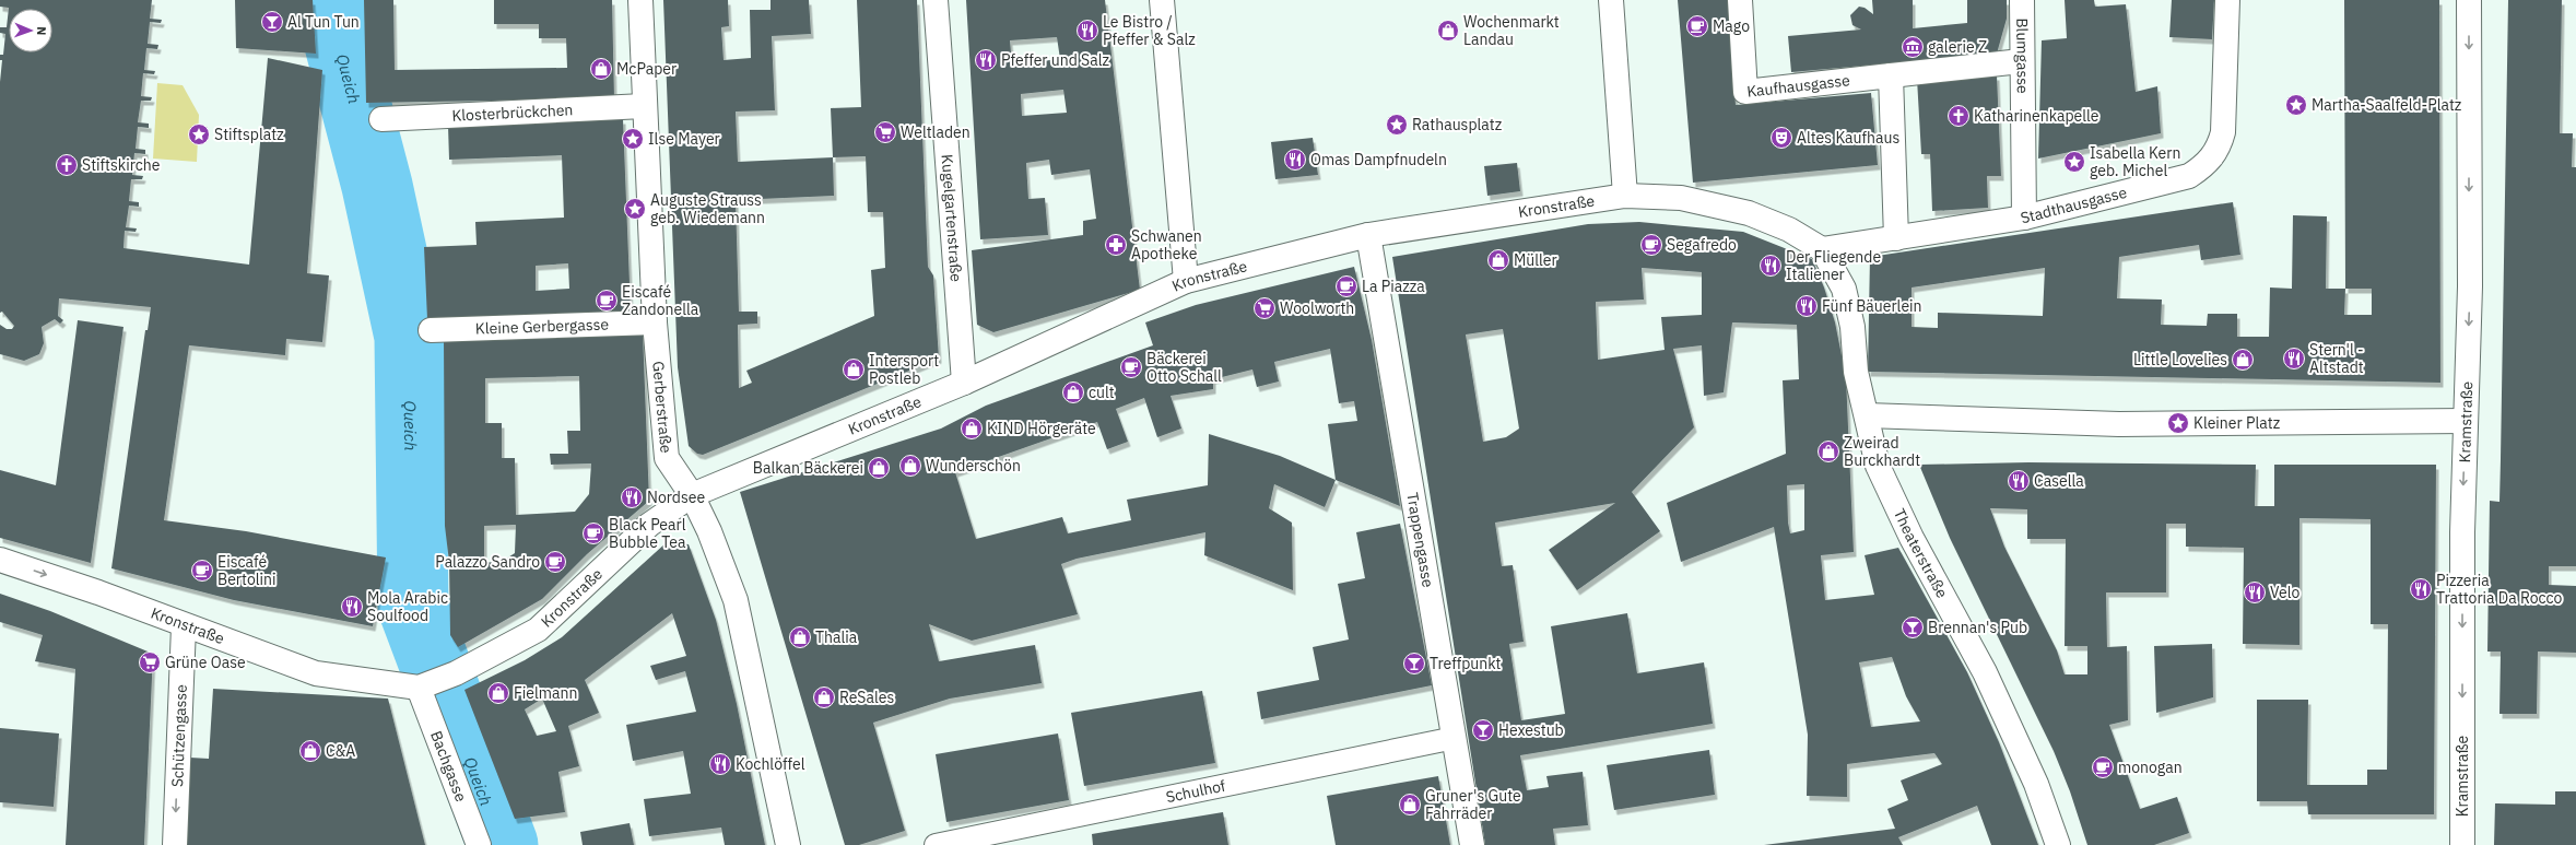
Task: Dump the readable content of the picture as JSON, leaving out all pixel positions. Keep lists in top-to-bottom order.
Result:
{
  "streets": {
    "street": [
      "Blumgasse",
      "Kaufhausgasse",
      "Klosterbrückchen",
      "Stadthausgasse",
      "Kronstraße",
      "Kugelgartenstraße",
      "Kleine Gerbergasse",
      "Gerberstraße",
      "Kramstraße",
      "Trappengasse",
      "Theaterstraße",
      "Schützengasse",
      "Bachgasse"
    ],
    "lane": ["Schulhof"]
  },
  "crossings": [
    ["Blumgasse", "Kaufhausgasse"],
    ["Blumgasse", "Stadthausgasse"],
    ["Klosterbrückchen", "Gerberstraße"],
    ["Stadthausgasse", "Kronstraße"],
    ["Stadthausgasse", "Theaterstraße"],
    ["Kronstraße", "Kugelgartenstraße"],
    ["Kronstraße", "Gerberstraße"],
    ["Kronstraße", "Trappengasse"],
    ["Kronstraße", "Theaterstraße"],
    ["Kronstraße", "Schützengasse"],
    ["Kronstraße", "Bachgasse"],
    ["Kleine Gerbergasse", "Gerberstraße"],
    ["Trappengasse", "Schulhof"]
  ],
  "one_way": ["Kramstraße", "Schützengasse"],
  "water": ["Queich"],
  "places": {
    "bar": [
      "Al Tun Tun",
      "Brennan's Pub",
      "Treffpunkt",
      "Hexestub"
    ],
    "cafe": [
      "Mago",
      "Segafredo",
      "La Piazza",
      "Eiscafé Zandonella",
      "Bäckerei Otto Schall",
      "Black Pearl Bubble Tea",
      "Palazzo Sandro",
      "Eiscafé Bertolini",
      "monogan"
    ],
    "restaurant": [
      "Le Bistro / Pfeffer & Salz",
      "Pfeffer und Salz",
      "Omas Dampfnudeln",
      "Der Fliegende Italiener",
      "Fünf Bäuerlein",
      "Stern'l - Altstadt",
      "Casella",
      "Nordsee",
      "Pizzeria Trattoria Da Rocco",
      "Velo",
      "Mola Arabic Soulfood",
      "Kochlöffel"
    ],
    "shop": [
      "Wochenmarkt Landau",
      "McPaper",
      "Müller",
      "Little Lovelies",
      "Intersport Postleb",
      "cult",
      "KIND Hörgeräte",
      "Zweirad Burckhardt",
      "Wunderschön",
      "Balkan Bäckerei",
      "Thalia",
      "Fielmann",
      "ReSales",
      "C&A",
      "Gruner's Gute Fahrräder"
    ],
    "museum": ["galerie Z"],
    "place": [
      "Martha-Saalfeld-Platz",
      "Rathausplatz",
      "Stiftsplatz",
      "Ilse Mayer",
      "Isabella Kern geb. Michel",
      "Auguste Strauss geb. Wiedemann",
      "Kleiner Platz"
    ],
    "church": ["Katharinenkapelle", "Stiftskirche"],
    "supermarket": ["Weltladen", "Woolworth", "Grüne Oase"],
    "theatre": ["Altes Kaufhaus"],
    "pharmacy": ["Schwanen Apotheke"]
  },
  "north": "right"
}
